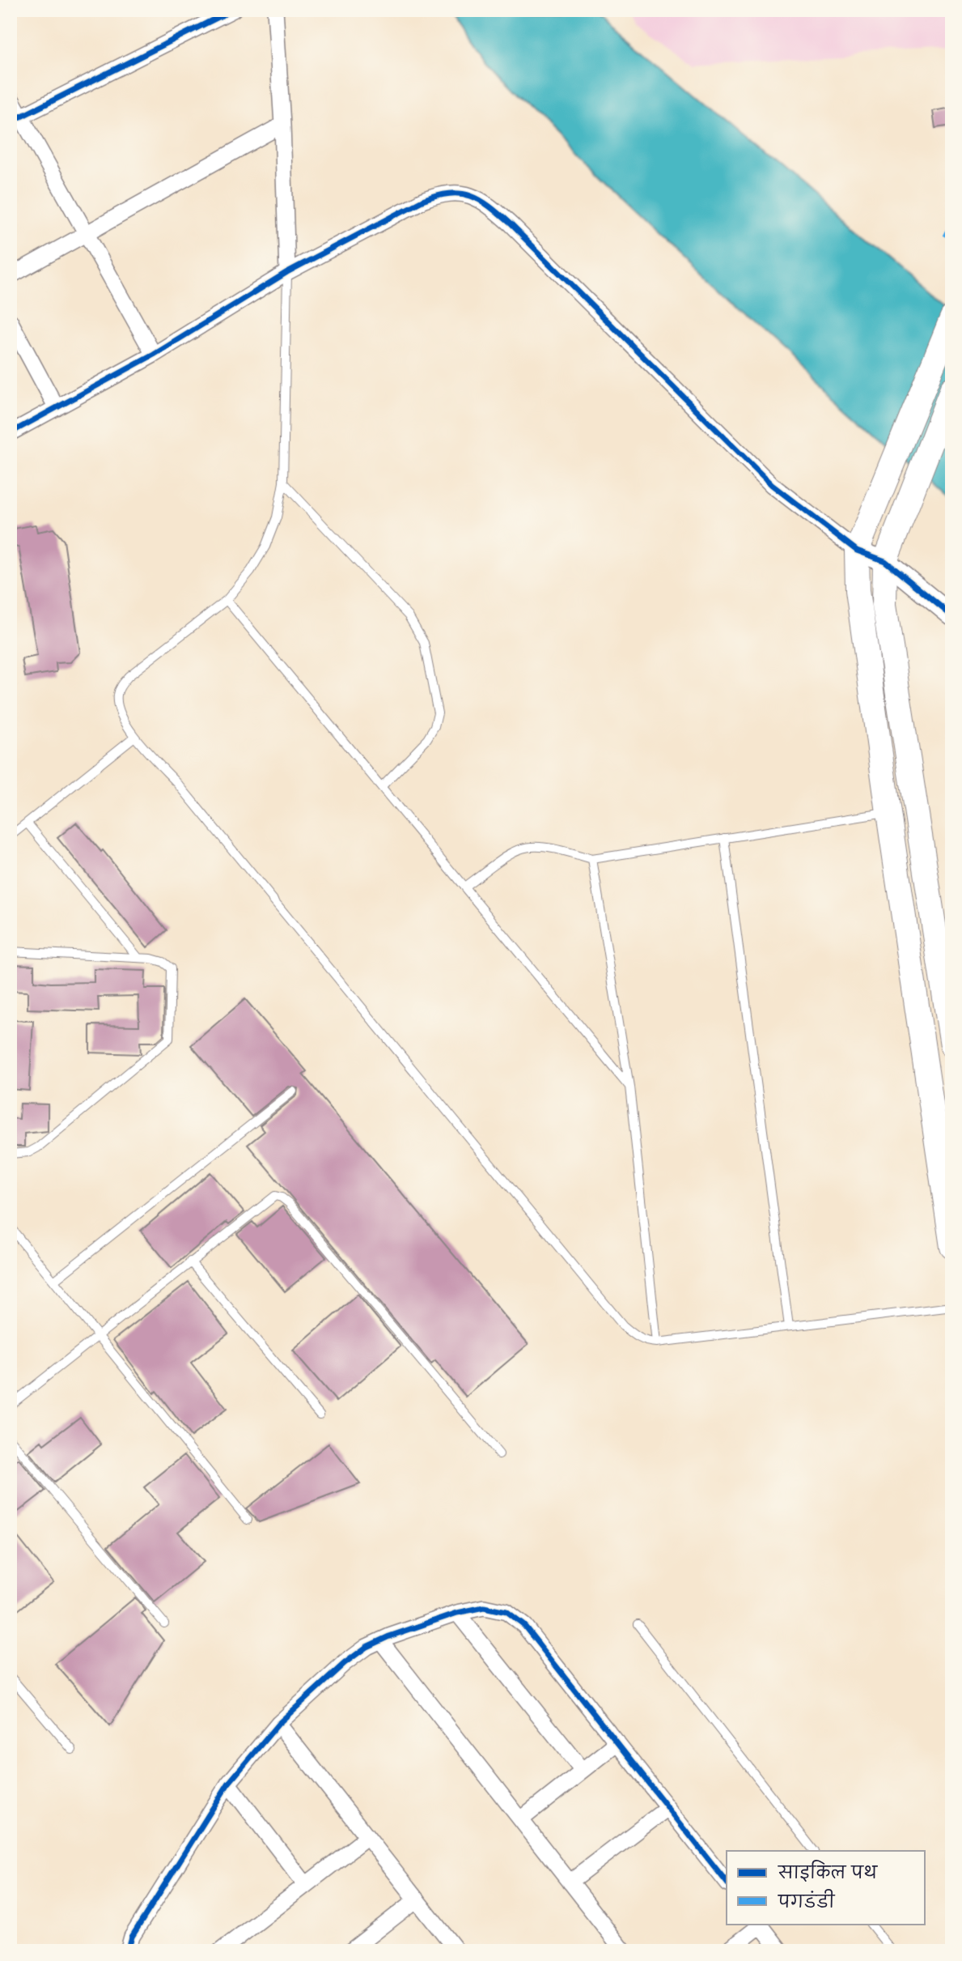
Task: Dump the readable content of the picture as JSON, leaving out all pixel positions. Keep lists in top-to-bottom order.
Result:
{
  "legend": ["साइकिल पथ", "पगडंडी"]
}
